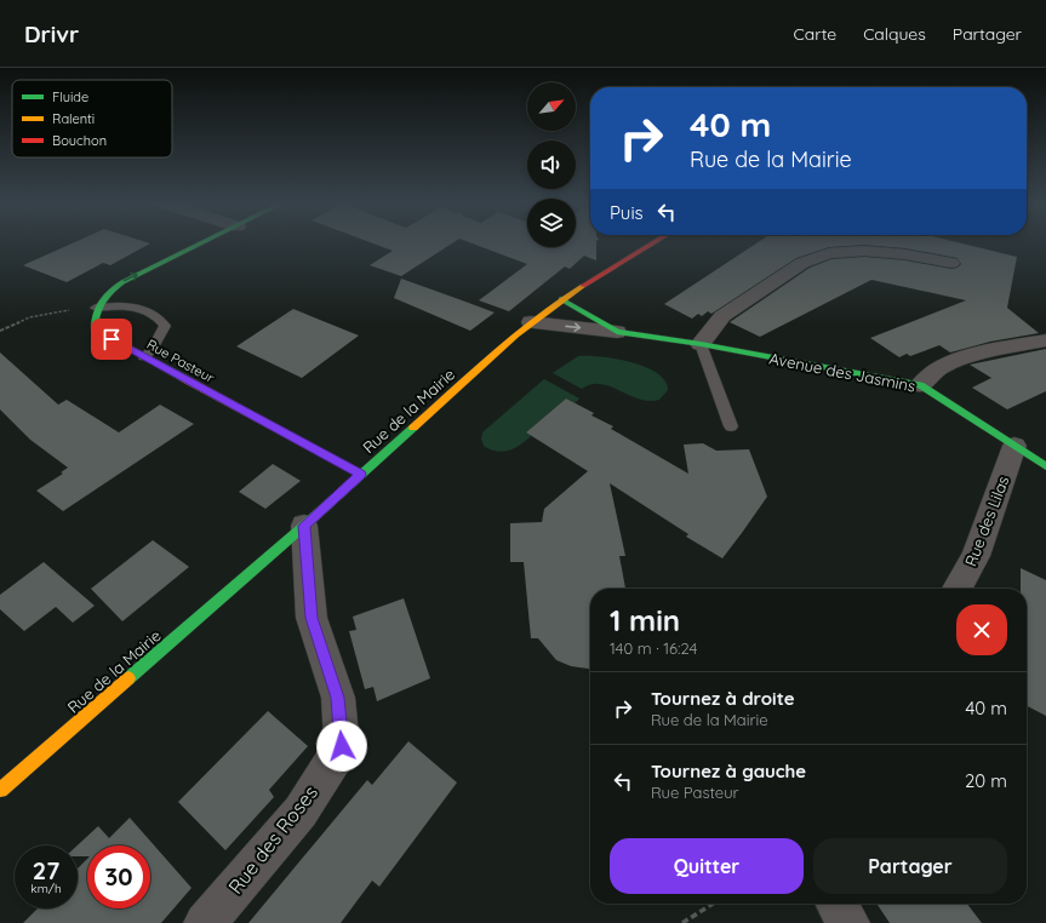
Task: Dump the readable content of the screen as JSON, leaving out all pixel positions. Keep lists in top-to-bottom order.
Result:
{
  "streets": {
    "street": [
      "Rue Pasteur",
      "Avenue des Jasmins",
      "Rue de la Mairie",
      "Rue des Lilas",
      "Rue des Roses"
    ]
  },
  "crossings": [
    ["Rue Pasteur", "Rue de la Mairie"],
    ["Avenue des Jasmins", "Rue de la Mairie"],
    ["Avenue des Jasmins", "Rue des Lilas"],
    ["Rue de la Mairie", "Rue des Roses"]
  ],
  "legend": ["Fluide", "Ralenti", "Bouchon"],
  "north": "top right",
  "page": {
    "header": "Drivr",
    "nav": ["Carte", "Calques", "Partager"],
    "turn": ["40 m", "Rue de la Mairie"],
    "then": "Puis",
    "heading": ["1 min", "140 m · 16:24"],
    "list": [
      {
        "name": "Tournez à droite",
        "note": "Rue de la Mairie",
        "value": "40 m"
      },
      {
        "name": "Tournez à gauche",
        "note": "Rue Pasteur",
        "value": "20 m"
      }
    ],
    "buttons": ["Quitter", "Partager"],
    "speed": "27 km/h",
    "limit": "30"
  }
}
